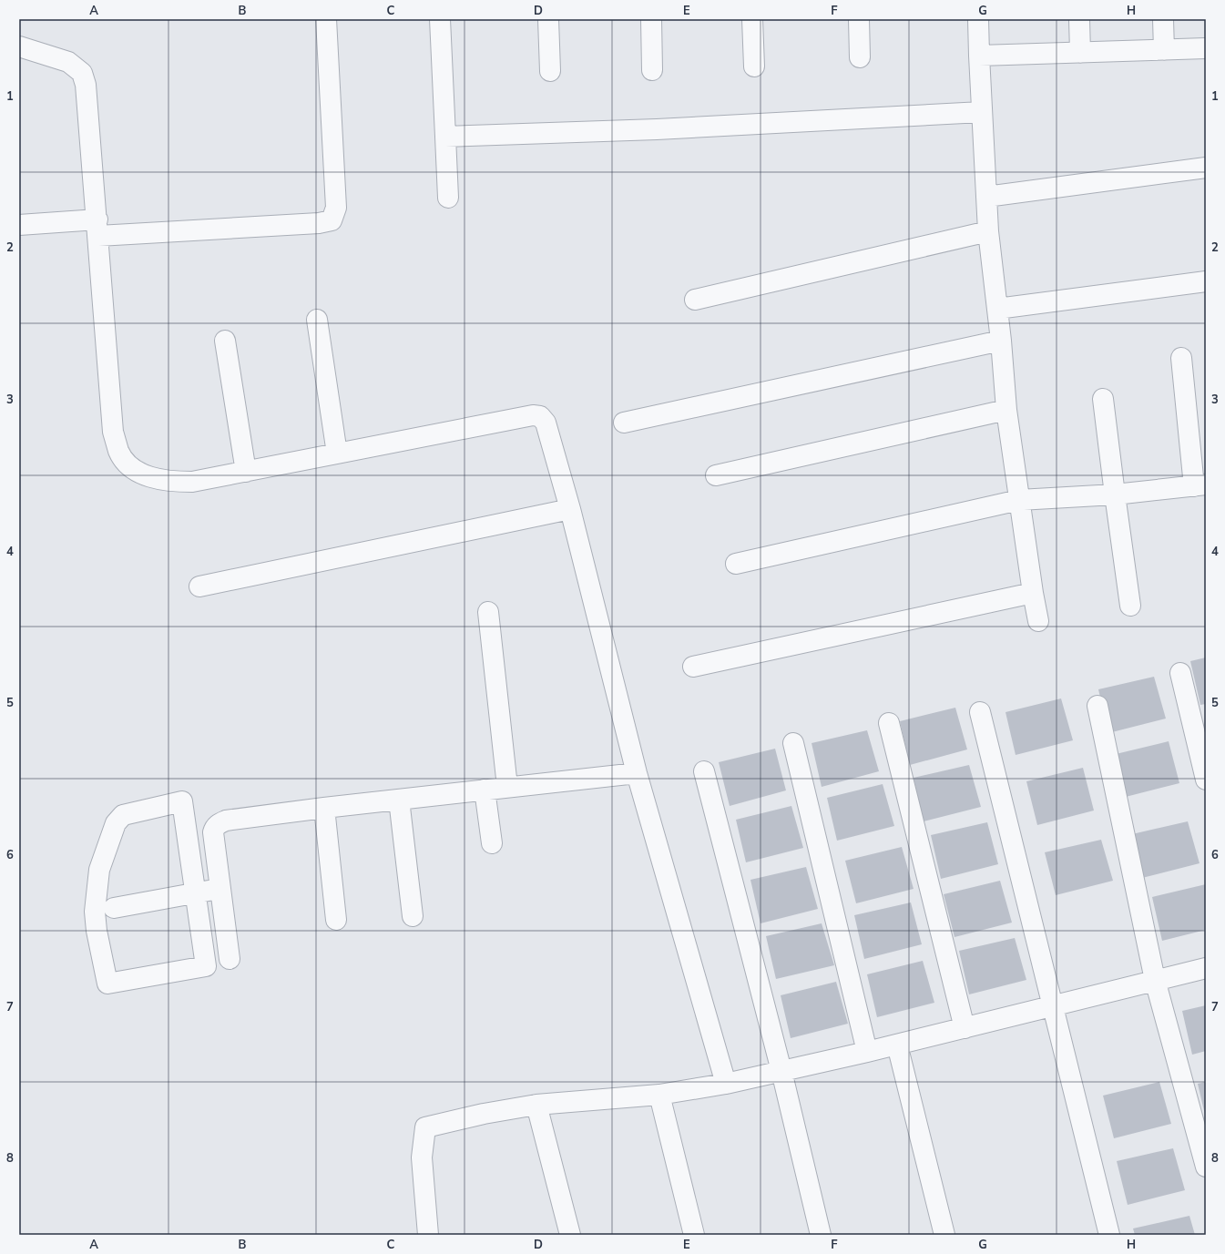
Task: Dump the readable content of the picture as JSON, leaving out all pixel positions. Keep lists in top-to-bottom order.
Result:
{
  "grid": {
    "columns": [
      "A",
      "B",
      "C",
      "D",
      "E",
      "F",
      "G",
      "H"
    ],
    "rows": [
      "1",
      "2",
      "3",
      "4",
      "5",
      "6",
      "7",
      "8"
    ]
  }
}
